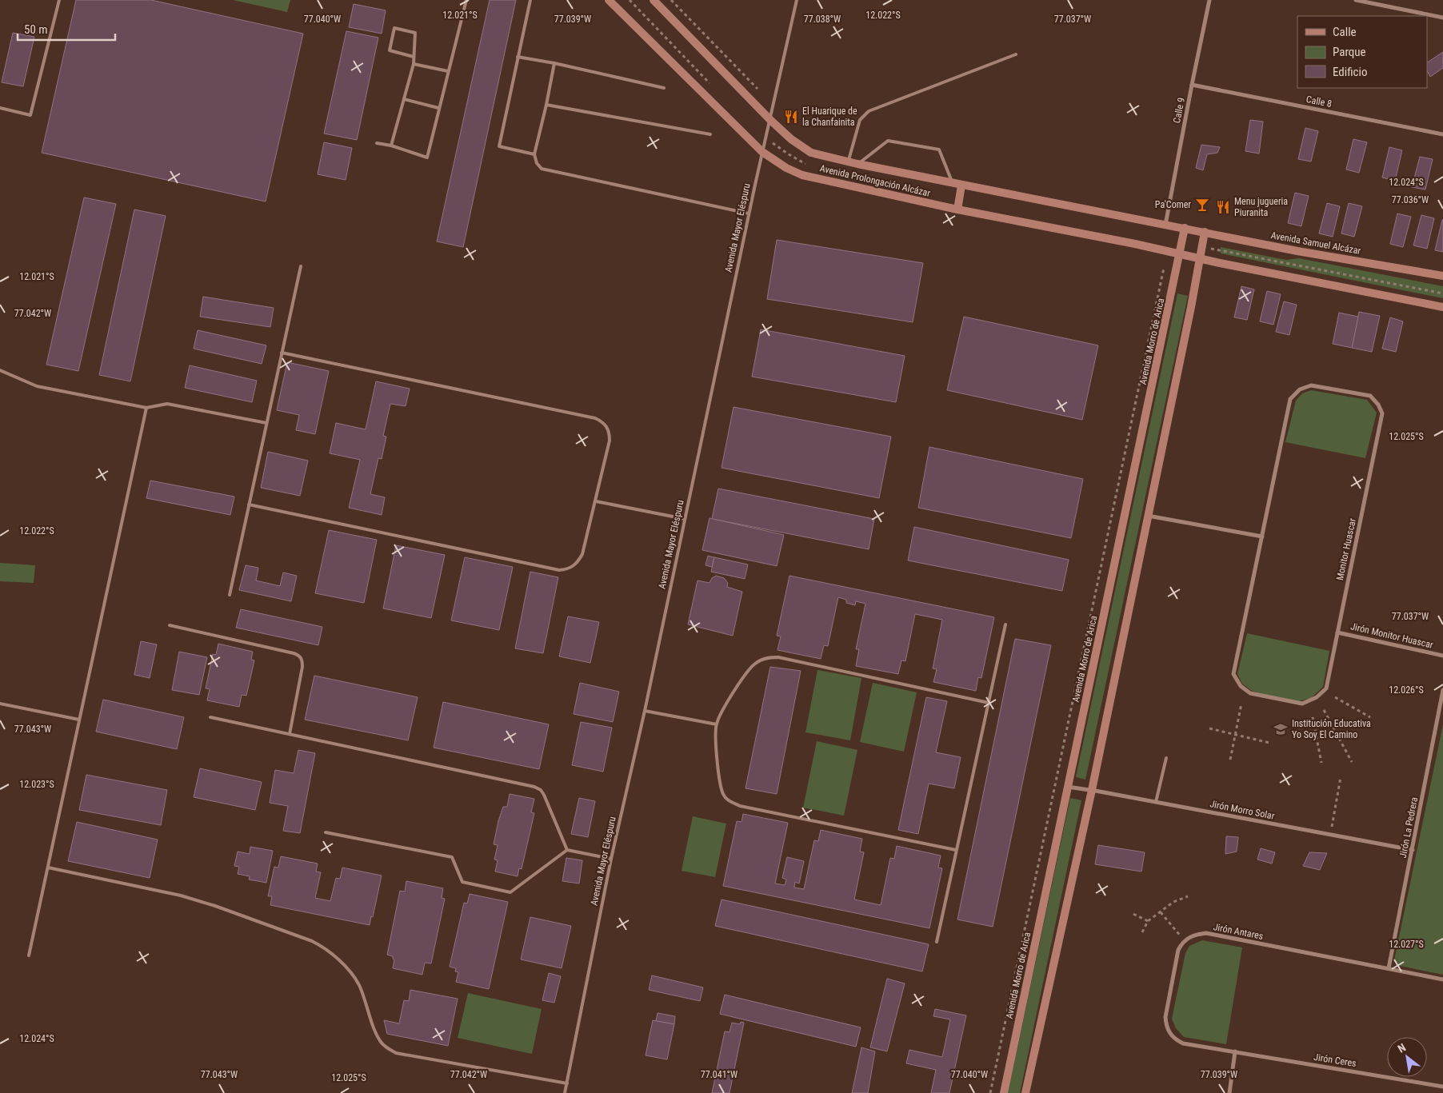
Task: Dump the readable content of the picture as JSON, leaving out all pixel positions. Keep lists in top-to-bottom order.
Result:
{
  "streets": {
    "main road": ["Avenida Prolongación Alcázar", "Avenida Samuel Alcázar", "Avenida Morro de Arica"],
    "street": [
      "Calle 8",
      "Calle 9",
      "Monitor Huascar",
      "Jirón Monitor Huascar",
      "Jirón Morro Solar",
      "Jirón La Pedrera",
      "Jirón Antares",
      "Jirón Ceres"
    ],
    "lane": ["Avenida Mayor Eléspuru"]
  },
  "crossings": [
    ["Calle 8", "Calle 9"],
    ["Calle 9", "Avenida Prolongación Alcázar"],
    ["Avenida Prolongación Alcázar", "Avenida Mayor Eléspuru"],
    ["Avenida Prolongación Alcázar", "Avenida Samuel Alcázar"],
    ["Avenida Prolongación Alcázar", "Avenida Morro de Arica"],
    ["Avenida Samuel Alcázar", "Avenida Morro de Arica"],
    ["Avenida Morro de Arica", "Jirón Morro Solar"],
    ["Monitor Huascar", "Jirón Monitor Huascar"],
    ["Jirón Morro Solar", "Jirón La Pedrera"],
    ["Jirón La Pedrera", "Jirón Antares"],
    ["Jirón Antares", "Jirón Ceres"]
  ],
  "places": {
    "restaurant": ["El Huarique de la Chanfainita", "Menu jugueria Piuranita"],
    "bar": ["Pa'Comer"],
    "school or university": ["Institución Educativa Yo Soy El Camino"]
  },
  "legend": ["Calle", "Parque", "Edificio"],
  "scale_bar": "50 m",
  "north": "top left",
  "coordinates": [
    "12.021°S",
    "12.022°S",
    "77.040°W",
    "77.039°W",
    "77.038°W",
    "77.037°W",
    "12.024°S",
    "77.036°W",
    "77.042°W",
    "12.025°S",
    "12.026°S",
    "77.043°W",
    "12.023°S",
    "12.027°S",
    "77.041°W"
  ]
}
